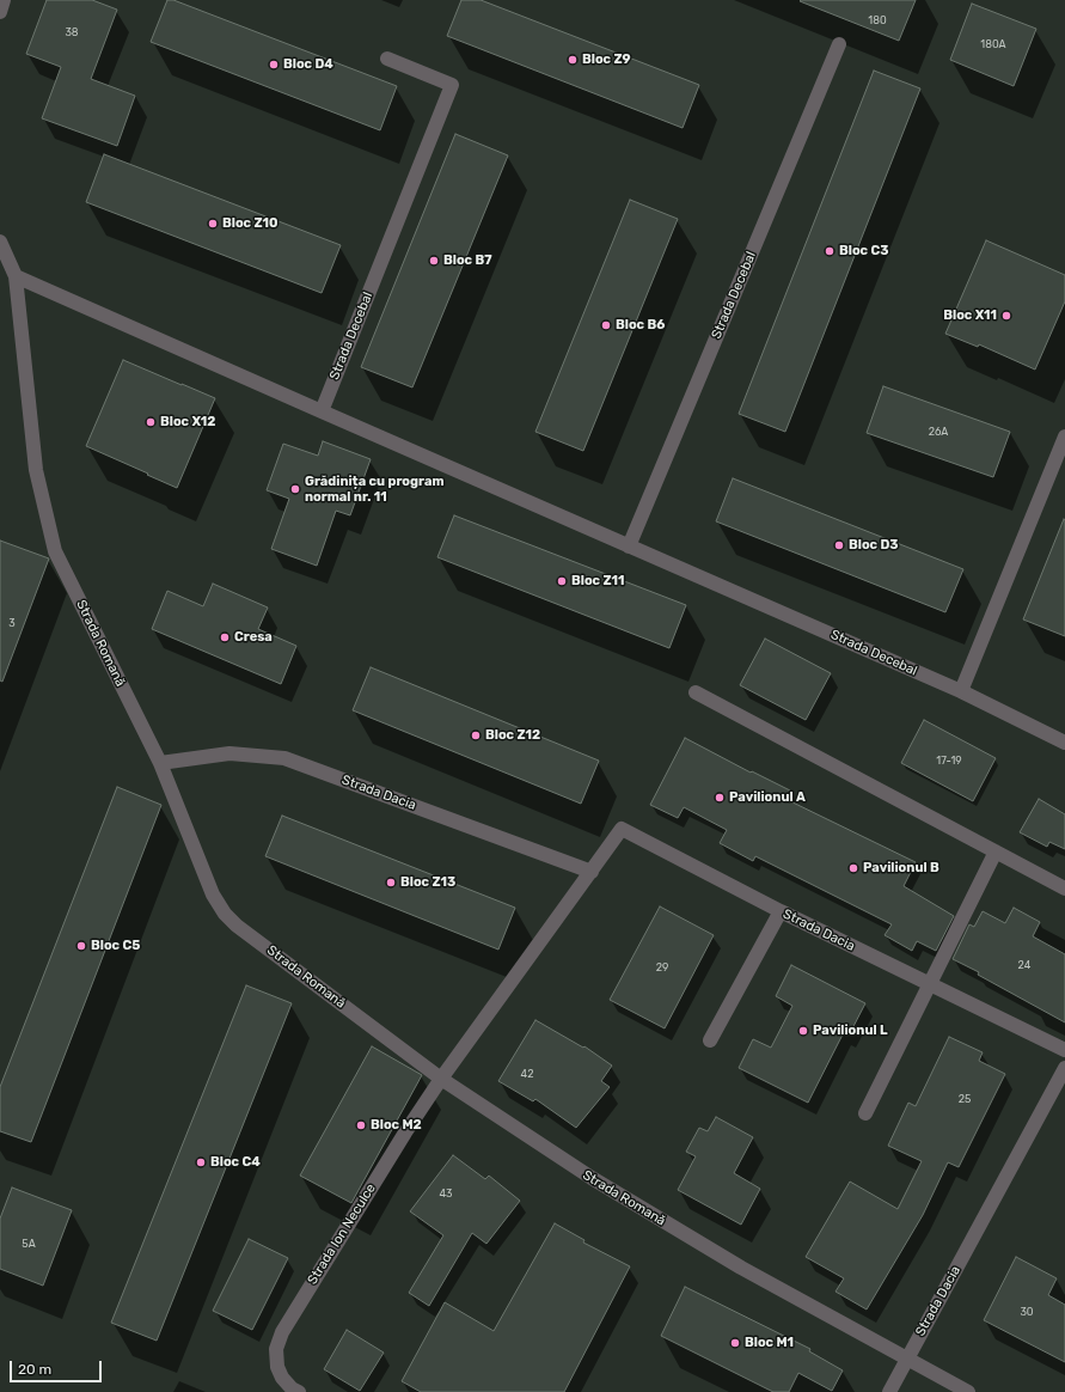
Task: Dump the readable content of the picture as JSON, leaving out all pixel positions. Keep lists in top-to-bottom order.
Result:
{
  "streets": {
    "street": [
      "Strada Decebal",
      "Strada Romană",
      "Strada Dacia",
      "Strada Ion Neculce"
    ]
  },
  "crossings": [
    ["Strada Decebal", "Strada Romană"],
    ["Strada Romană", "Strada Dacia"],
    ["Strada Romană", "Strada Ion Neculce"],
    ["Strada Dacia", "Strada Ion Neculce"]
  ],
  "places": [
    "Bloc Z9",
    "Bloc D4",
    "Bloc Z10",
    "Bloc C3",
    "Bloc B7",
    "Bloc X11",
    "Bloc B6",
    "Bloc X12",
    "Grădinița cu program normal nr. 11",
    "Bloc D3",
    "Bloc Z11",
    "Cresa",
    "Bloc Z12",
    "Pavilionul A",
    "Pavilionul B",
    "Bloc Z13",
    "Bloc C5",
    "Pavilionul L",
    "Bloc M2",
    "Bloc C4",
    "Bloc M1"
  ],
  "house_numbers": [
    "180",
    "38",
    "180A",
    "26A",
    "3",
    "17-19",
    "24",
    "29",
    "42",
    "25",
    "43",
    "5A",
    "30"
  ],
  "scale_bar": "20 m"
}
